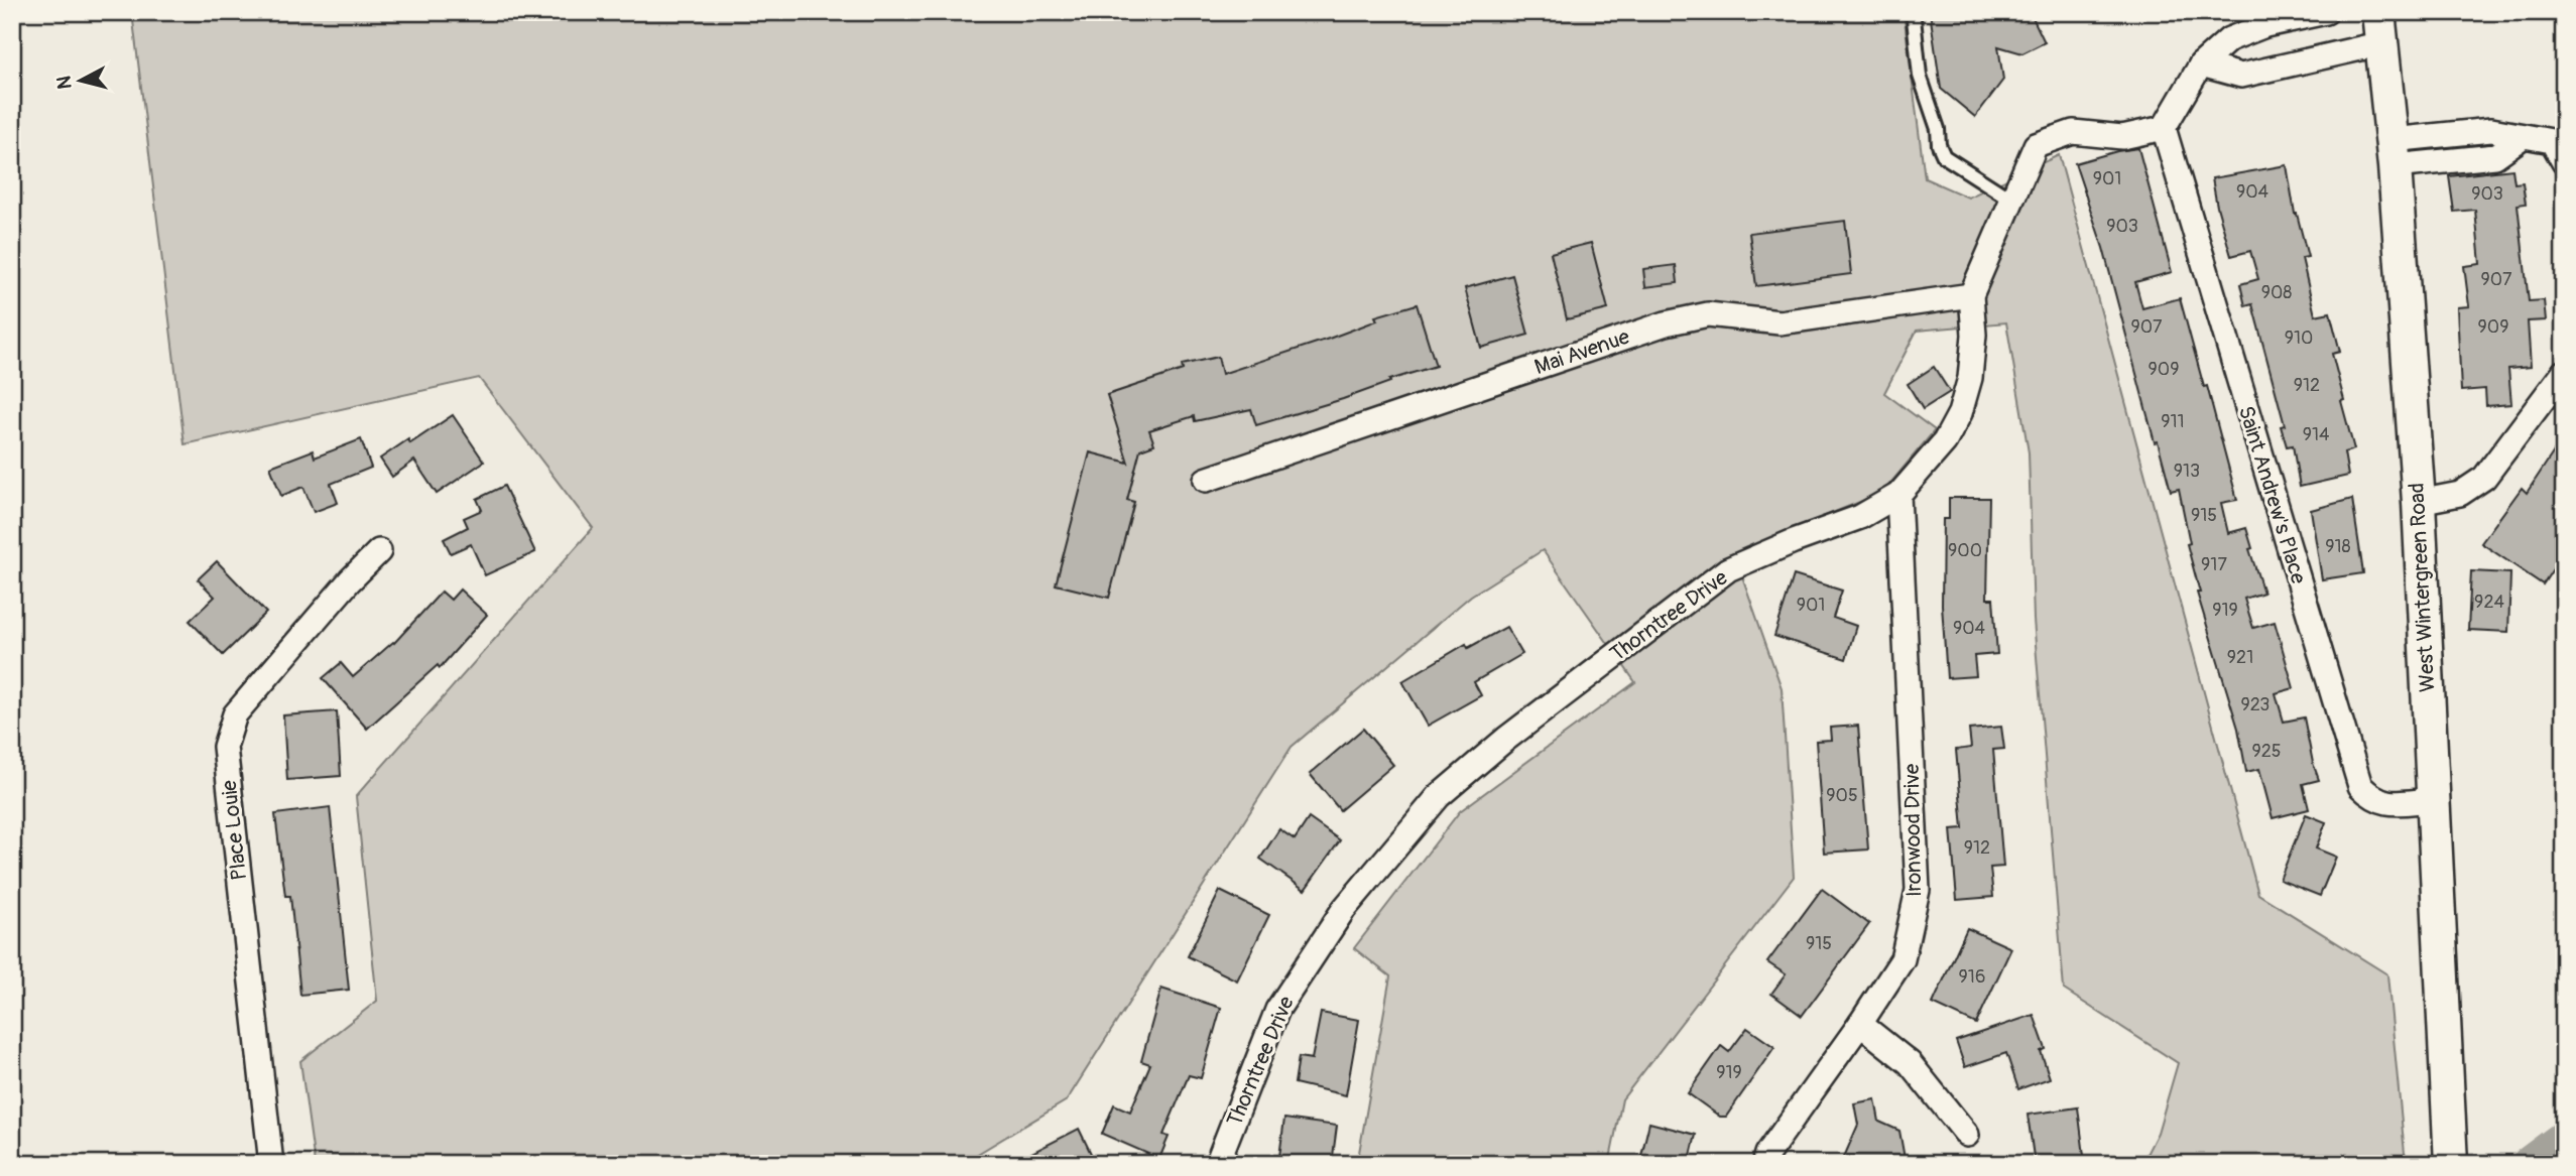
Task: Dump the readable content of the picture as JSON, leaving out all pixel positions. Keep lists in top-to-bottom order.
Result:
{
  "streets": {
    "main road": ["West Wintergreen Road"],
    "street": [
      "Mai Avenue",
      "Saint Andrew's Place",
      "Thorntree Drive",
      "Place Louie",
      "Ironwood Drive"
    ]
  },
  "crossings": [
    ["Mai Avenue", "Thorntree Drive"],
    ["Saint Andrew's Place", "West Wintergreen Road"],
    ["Saint Andrew's Place", "Thorntree Drive"],
    ["Thorntree Drive", "Ironwood Drive"]
  ],
  "house_numbers": [
    "901",
    "904",
    "903",
    "903",
    "907",
    "908",
    "907",
    "909",
    "910",
    "909",
    "912",
    "911",
    "914",
    "913",
    "915",
    "918",
    "900",
    "917",
    "924",
    "901",
    "919",
    "904",
    "921",
    "923",
    "925",
    "905",
    "912",
    "915",
    "916",
    "919"
  ],
  "north": "left"
}
